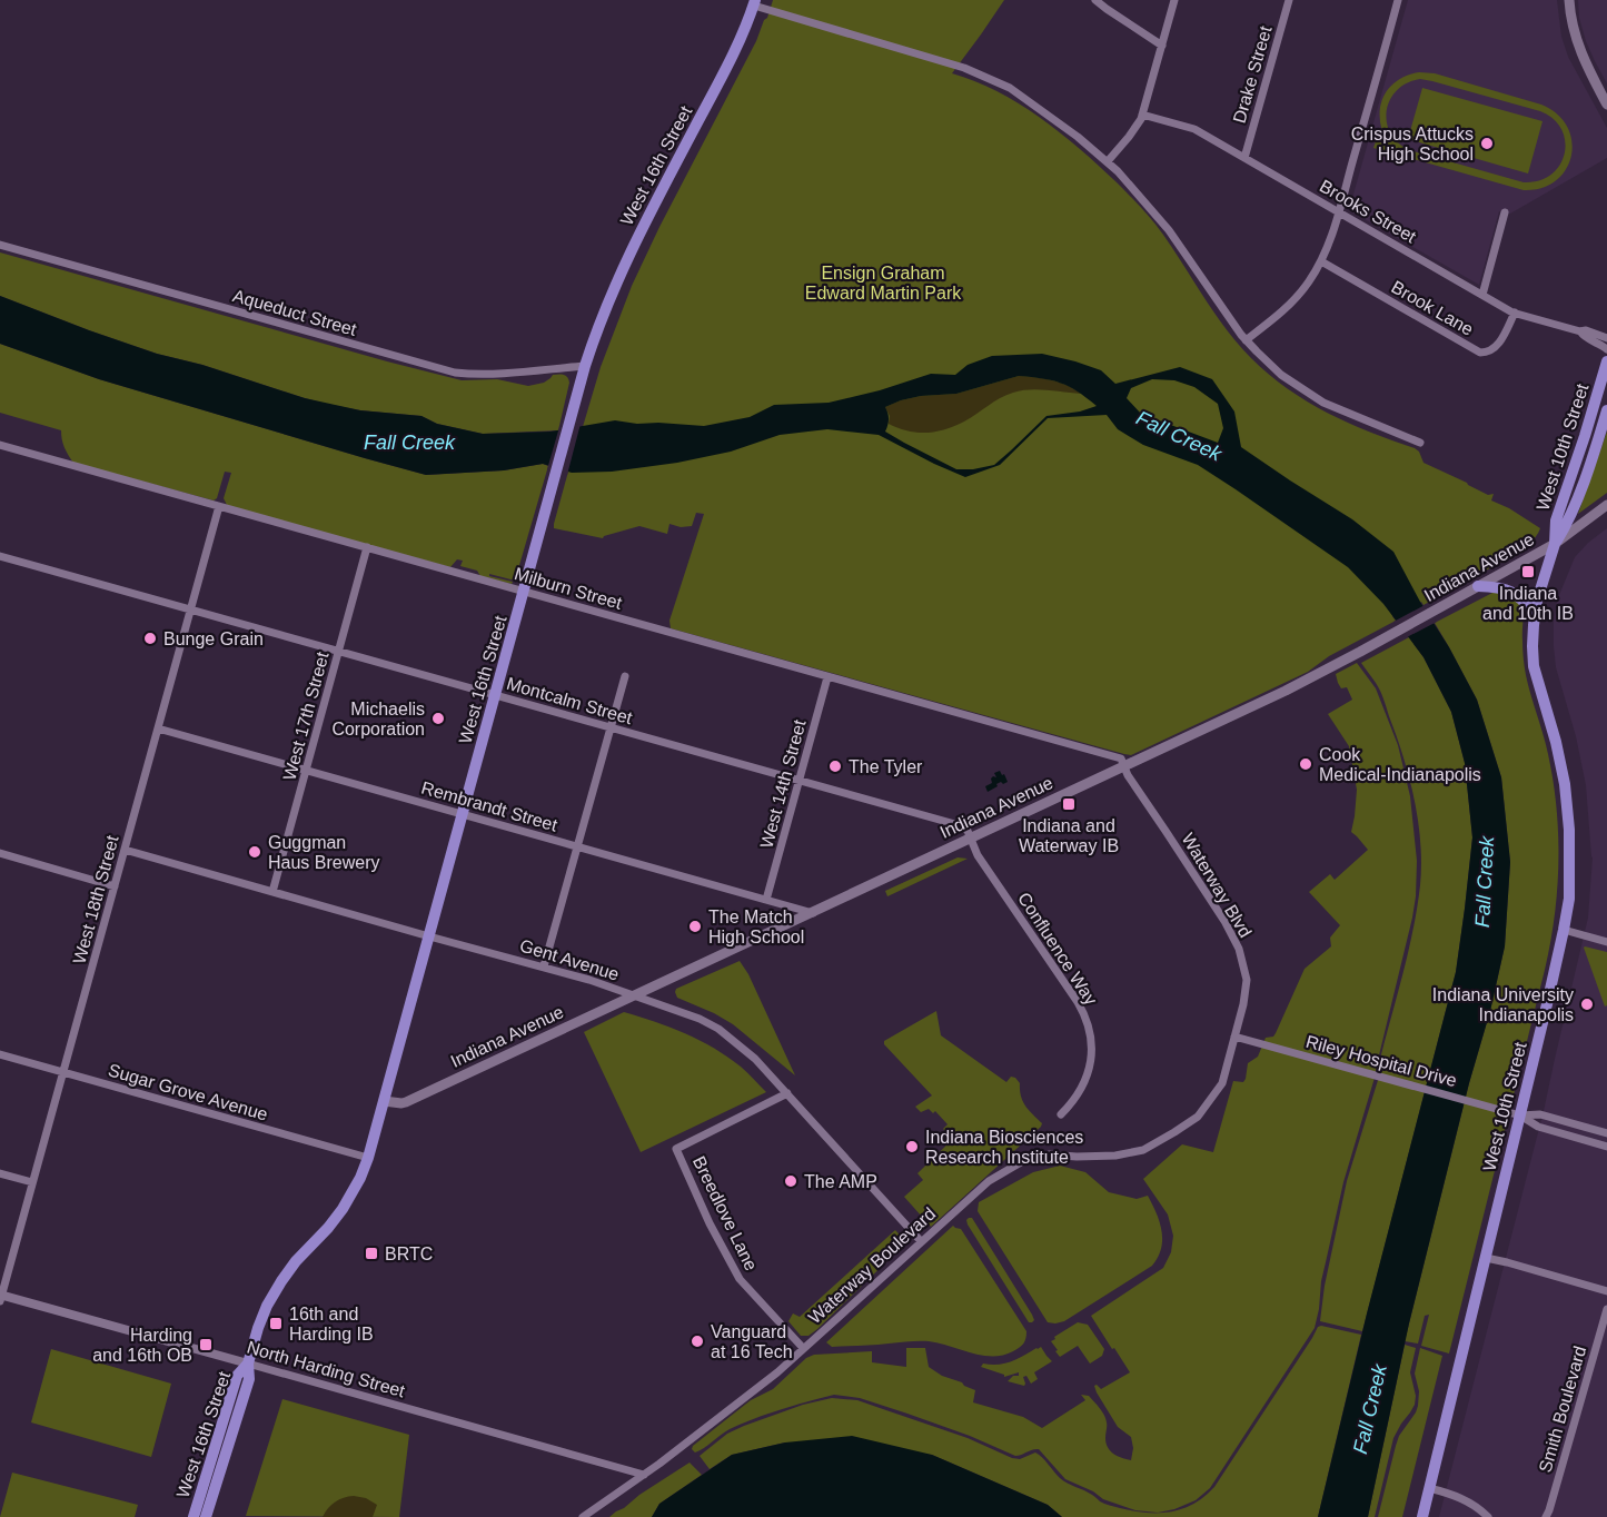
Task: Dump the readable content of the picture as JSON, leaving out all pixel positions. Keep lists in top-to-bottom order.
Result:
{
  "streets": {
    "main road": ["West 16th Street", "West 10th Street", "Indiana Avenue"],
    "street": [
      "Drake Street",
      "Brooks Street",
      "Brook Lane",
      "Aqueduct Street",
      "Milburn Street",
      "Montcalm Street",
      "West 17th Street",
      "West 14th Street",
      "Rembrandt Street",
      "Waterway Blvd",
      "West 18th Street",
      "Confluence Way",
      "Gent Avenue",
      "Riley Hospital Drive",
      "Sugar Grove Avenue",
      "Breedlove Lane",
      "Waterway Boulevard",
      "North Harding Street",
      "Smith Boulevard"
    ]
  },
  "crossings": [
    ["Drake Street", "Brooks Street"],
    ["West 16th Street", "Aqueduct Street"],
    ["West 16th Street", "Indiana Avenue"],
    ["West 16th Street", "Milburn Street"],
    ["West 16th Street", "Montcalm Street"],
    ["West 16th Street", "Rembrandt Street"],
    ["West 16th Street", "Gent Avenue"],
    ["West 16th Street", "Sugar Grove Avenue"],
    ["West 16th Street", "North Harding Street"],
    ["Brooks Street", "Brook Lane"],
    ["West 10th Street", "Indiana Avenue"],
    ["West 10th Street", "Riley Hospital Drive"],
    ["Indiana Avenue", "Milburn Street"],
    ["Indiana Avenue", "Montcalm Street"],
    ["Indiana Avenue", "Rembrandt Street"],
    ["Indiana Avenue", "Waterway Blvd"],
    ["Indiana Avenue", "Confluence Way"],
    ["Indiana Avenue", "Gent Avenue"],
    ["Milburn Street", "West 17th Street"],
    ["Milburn Street", "West 14th Street"],
    ["Milburn Street", "Waterway Blvd"],
    ["Milburn Street", "West 18th Street"],
    ["Montcalm Street", "West 17th Street"],
    ["Montcalm Street", "West 14th Street"],
    ["Montcalm Street", "West 18th Street"],
    ["Montcalm Street", "Confluence Way"],
    ["West 17th Street", "Rembrandt Street"],
    ["West 17th Street", "Gent Avenue"],
    ["West 14th Street", "Rembrandt Street"],
    ["Rembrandt Street", "West 18th Street"],
    ["Waterway Blvd", "Riley Hospital Drive"],
    ["Waterway Blvd", "Waterway Boulevard"],
    ["West 18th Street", "Gent Avenue"],
    ["West 18th Street", "Sugar Grove Avenue"],
    ["West 18th Street", "North Harding Street"],
    ["Gent Avenue", "Breedlove Lane"],
    ["Gent Avenue", "Waterway Boulevard"],
    ["Breedlove Lane", "Waterway Boulevard"],
    ["Waterway Boulevard", "North Harding Street"]
  ],
  "water": ["Fall Creek"],
  "parks": ["Ensign Graham Edward Martin Park"],
  "places": {
    "other": [
      "Crispus Attucks High School",
      "Bunge Grain",
      "Michaelis Corporation",
      "Cook Medical-Indianapolis",
      "The Tyler",
      "Guggman Haus Brewery",
      "The Match High School",
      "Indiana University Indianapolis",
      "Indiana Biosciences Research Institute",
      "The AMP",
      "Vanguard at 16 Tech"
    ],
    "transit": [
      "Indiana and 10th IB",
      "Indiana and Waterway IB",
      "BRTC",
      "16th and Harding IB",
      "Harding and 16th OB"
    ]
  }
}
